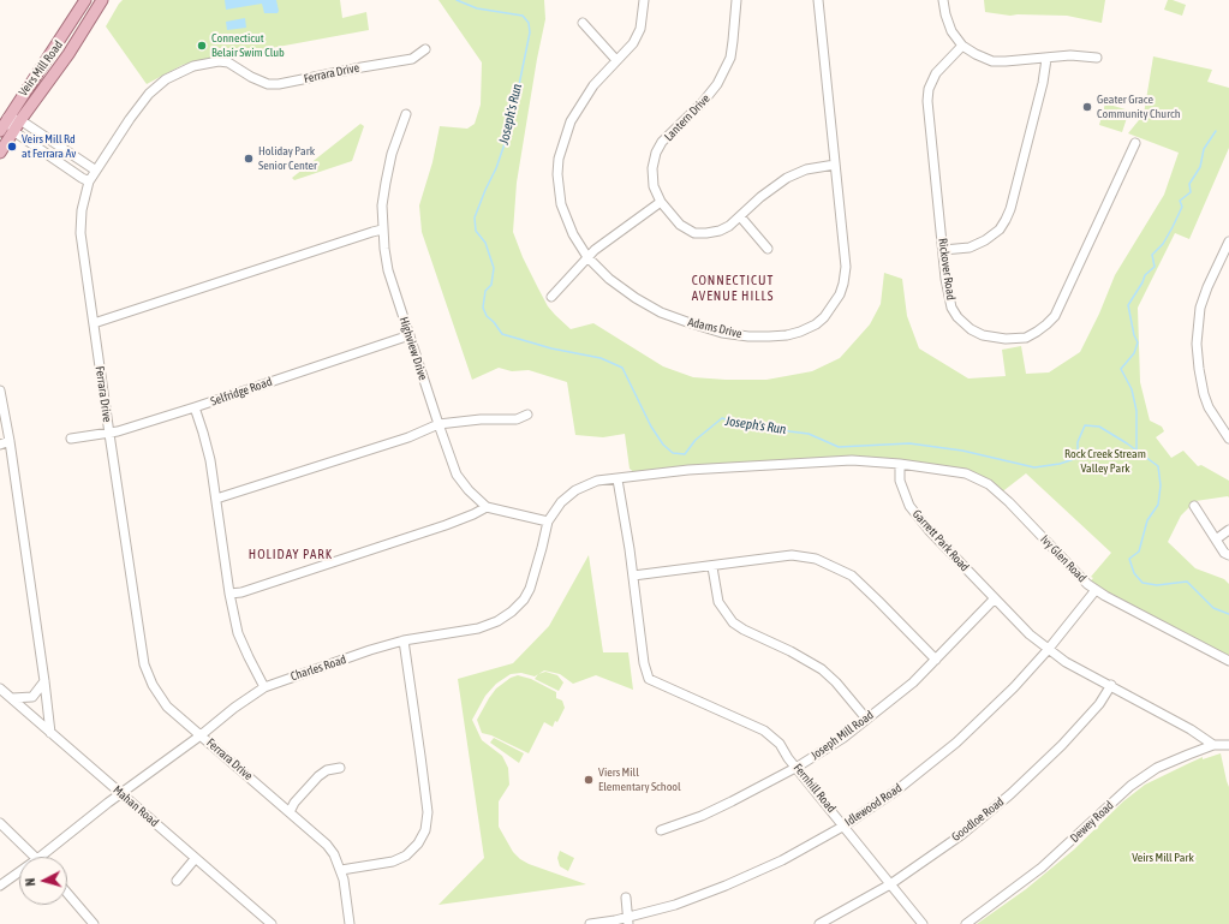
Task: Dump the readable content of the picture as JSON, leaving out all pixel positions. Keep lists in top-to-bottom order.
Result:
{
  "streets": {
    "main road": ["Veirs Mill Road"],
    "street": [
      "Ferrara Drive",
      "Lantern Drive",
      "Rickover Road",
      "Adams Drive",
      "Highview Drive",
      "Selfridge Road",
      "Garrett Park Road",
      "Ivy Glen Road",
      "Charles Road",
      "Joseph Mill Road",
      "Fernhill Road",
      "Idlewood Road",
      "Mahan Road",
      "Goodloe Road",
      "Dewey Road"
    ]
  },
  "crossings": [
    ["Ferrara Drive", "Selfridge Road"],
    ["Ferrara Drive", "Charles Road"],
    ["Lantern Drive", "Adams Drive"],
    ["Highview Drive", "Selfridge Road"],
    ["Highview Drive", "Charles Road"],
    ["Garrett Park Road", "Ivy Glen Road"],
    ["Garrett Park Road", "Joseph Mill Road"],
    ["Garrett Park Road", "Idlewood Road"],
    ["Garrett Park Road", "Goodloe Road"],
    ["Garrett Park Road", "Dewey Road"],
    ["Ivy Glen Road", "Idlewood Road"],
    ["Charles Road", "Mahan Road"],
    ["Joseph Mill Road", "Fernhill Road"],
    ["Fernhill Road", "Idlewood Road"],
    ["Fernhill Road", "Goodloe Road"]
  ],
  "districts": ["CONNECTICUT AVENUE HILLS", "HOLIDAY PARK"],
  "water": ["Joseph's Run"],
  "parks": ["Rock Creek Stream Valley Park", "Veirs Mill Park"],
  "places": [
    "Connecticut Belair Swim Club",
    "Geater Grace Community Church",
    "Veirs Mill Rd at Ferrara Av",
    "Holiday Park Senior Center",
    "Viers Mill Elementary School"
  ],
  "north": "left"
}
